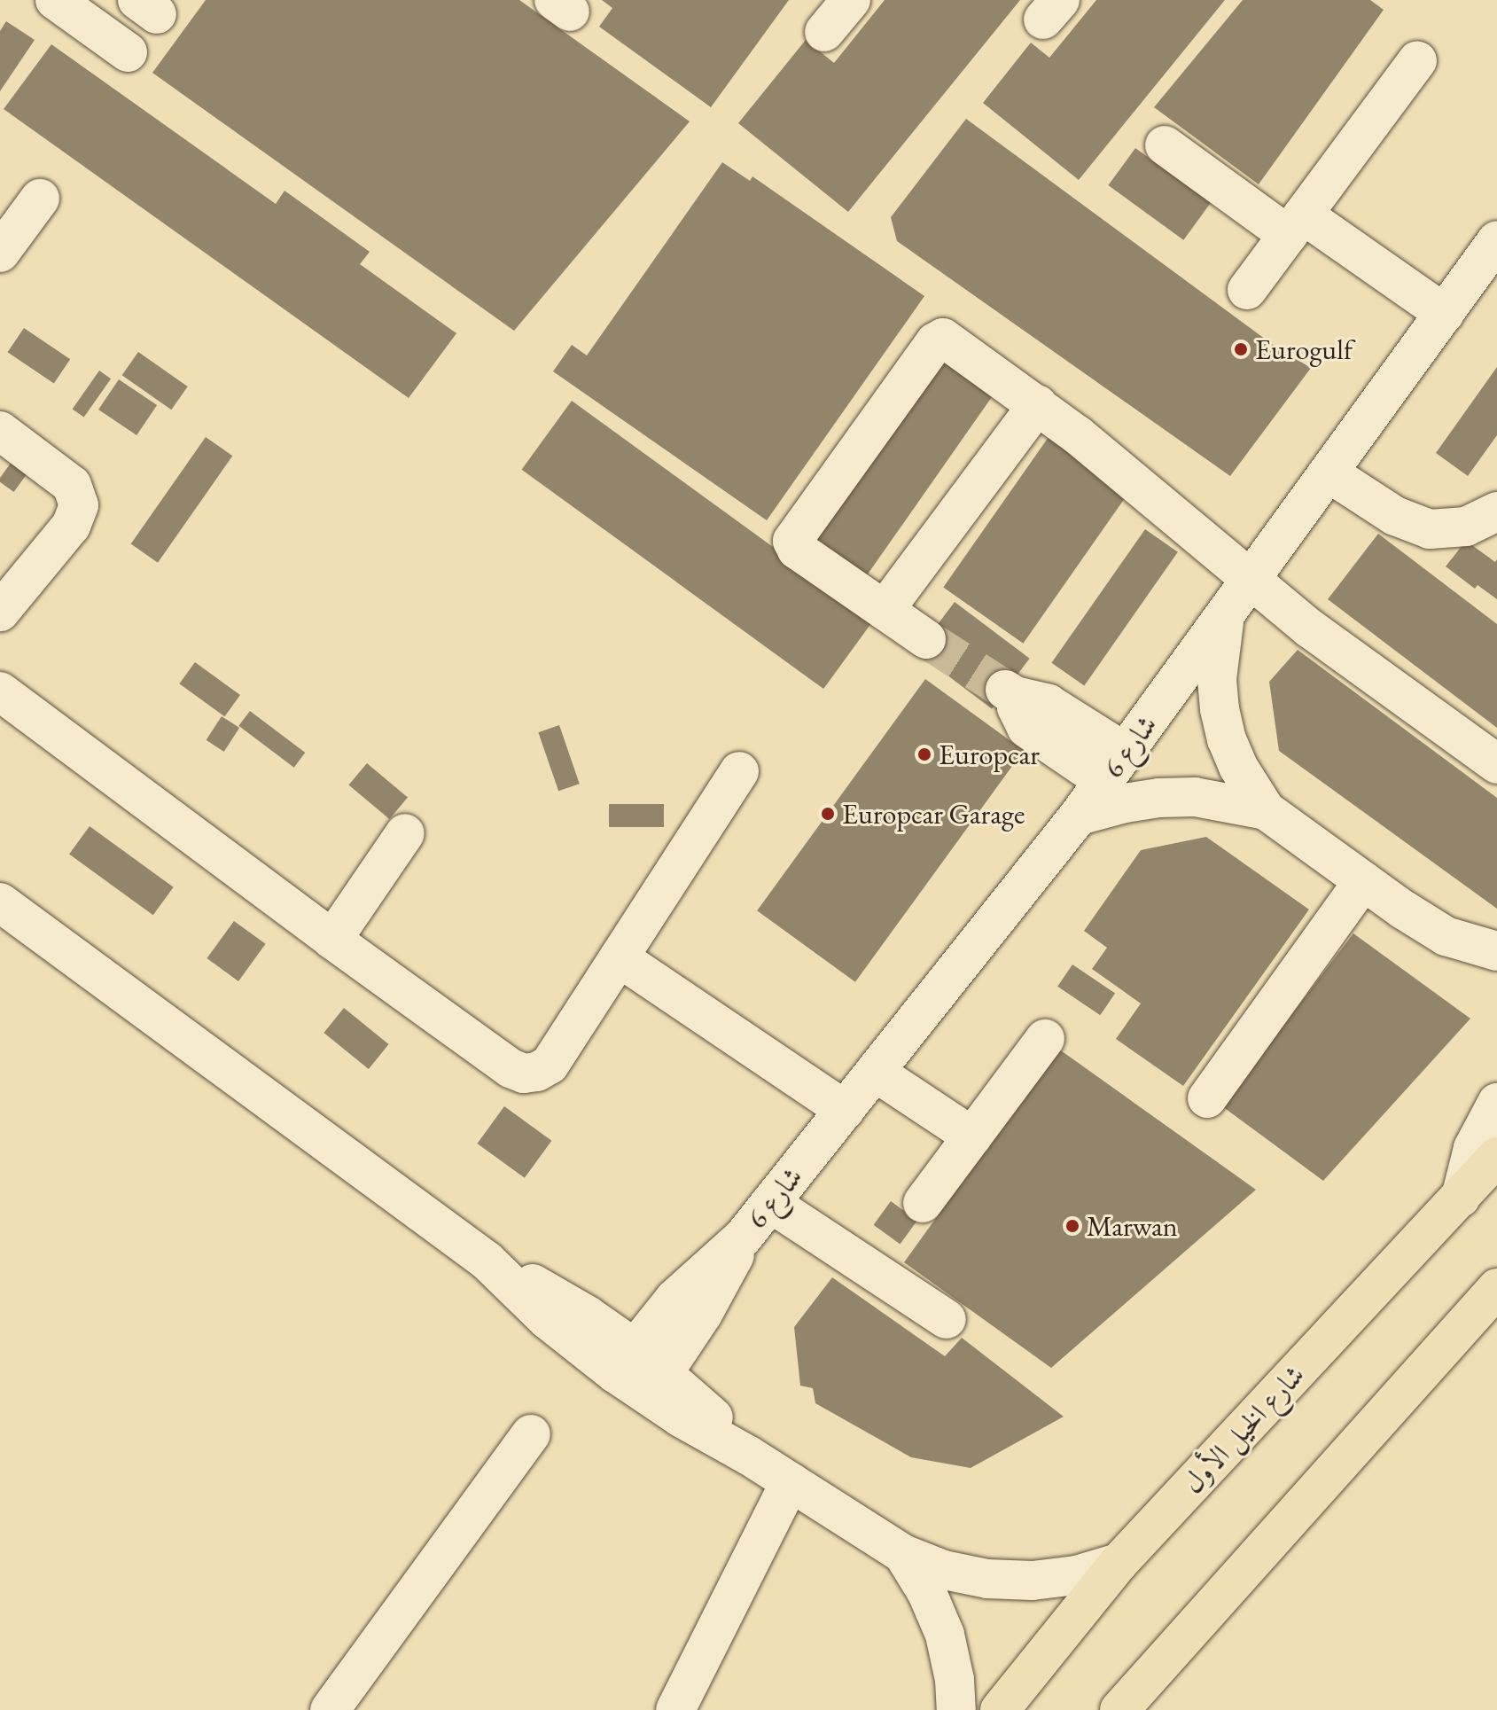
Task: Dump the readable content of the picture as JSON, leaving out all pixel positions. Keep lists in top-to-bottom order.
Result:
{
  "streets": {
    "main road": ["شارع الخيل الأول"],
    "street": ["شارع 6"]
  },
  "places": [
    "Eurogulf",
    "Europcar",
    "Europcar Garage",
    "Marwan"
  ]
}
